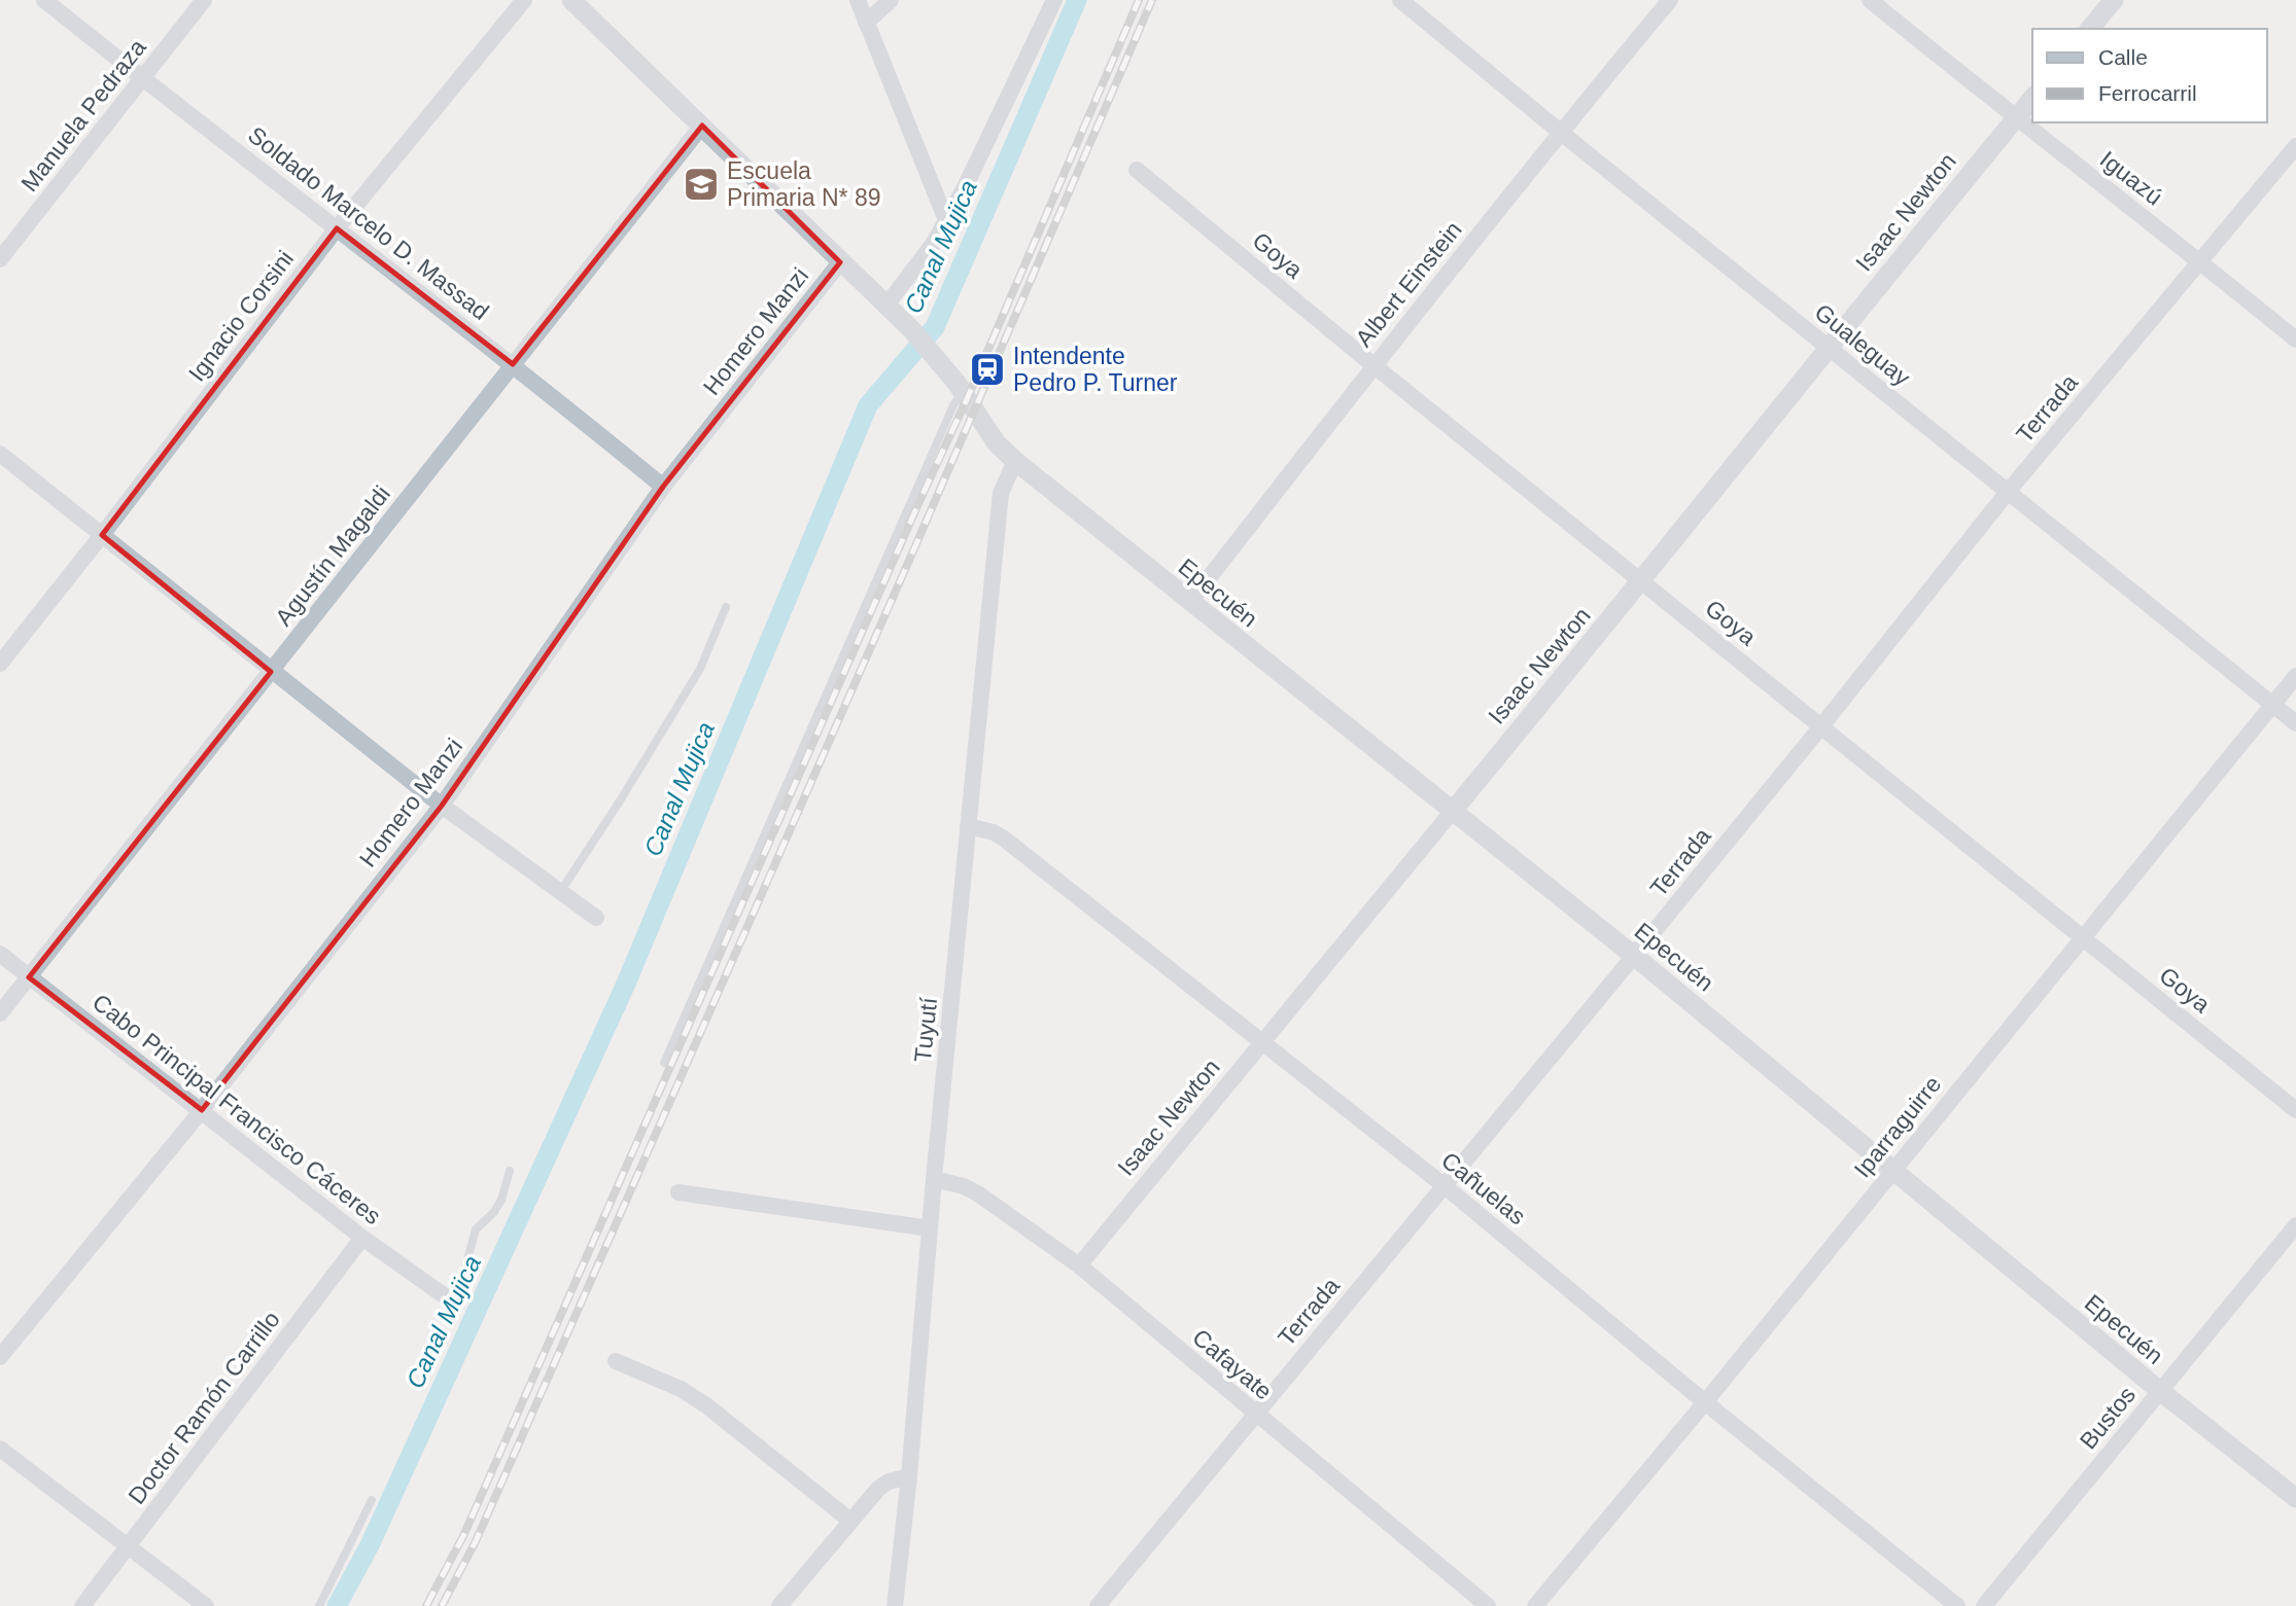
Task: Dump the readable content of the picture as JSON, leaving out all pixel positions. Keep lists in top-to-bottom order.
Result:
{
  "streets": {
    "street": [
      "Manuela Pedraza",
      "Iguazú",
      "Isaac Newton",
      "Soldado Marcelo D. Massad",
      "Goya",
      "Albert Einstein",
      "Ignacio Corsini",
      "Homero Manzi",
      "Gualeguay",
      "Terrada",
      "Agustín Magaldi",
      "Epecuén",
      "Tuyutí",
      "Cabo Principal Francisco Cáceres",
      "Iparraguirre",
      "Cañuelas",
      "Cafayate",
      "Doctor Ramón Carrillo",
      "Bustos"
    ]
  },
  "crossings": [
    ["Manuela Pedraza", "Soldado Marcelo D. Massad"],
    ["Iguazú", "Isaac Newton"],
    ["Iguazú", "Terrada"],
    ["Isaac Newton", "Goya"],
    ["Isaac Newton", "Gualeguay"],
    ["Isaac Newton", "Epecuén"],
    ["Isaac Newton", "Cañuelas"],
    ["Isaac Newton", "Cafayate"],
    ["Soldado Marcelo D. Massad", "Ignacio Corsini"],
    ["Soldado Marcelo D. Massad", "Homero Manzi"],
    ["Soldado Marcelo D. Massad", "Agustín Magaldi"],
    ["Goya", "Albert Einstein"],
    ["Goya", "Terrada"],
    ["Goya", "Iparraguirre"],
    ["Albert Einstein", "Gualeguay"],
    ["Albert Einstein", "Epecuén"],
    ["Homero Manzi", "Epecuén"],
    ["Homero Manzi", "Cabo Principal Francisco Cáceres"],
    ["Gualeguay", "Terrada"],
    ["Gualeguay", "Iparraguirre"],
    ["Terrada", "Epecuén"],
    ["Terrada", "Cañuelas"],
    ["Terrada", "Cafayate"],
    ["Agustín Magaldi", "Epecuén"],
    ["Agustín Magaldi", "Cabo Principal Francisco Cáceres"],
    ["Epecuén", "Tuyutí"],
    ["Epecuén", "Iparraguirre"],
    ["Epecuén", "Bustos"],
    ["Tuyutí", "Cañuelas"],
    ["Tuyutí", "Cafayate"],
    ["Cabo Principal Francisco Cáceres", "Doctor Ramón Carrillo"],
    ["Iparraguirre", "Cañuelas"]
  ],
  "water": ["Canal Mujica"],
  "places": {
    "school or university": ["Escuela Primaria N* 89"],
    "station": ["Intendente Pedro P. Turner"]
  },
  "legend": ["Calle", "Ferrocarril"]
}
